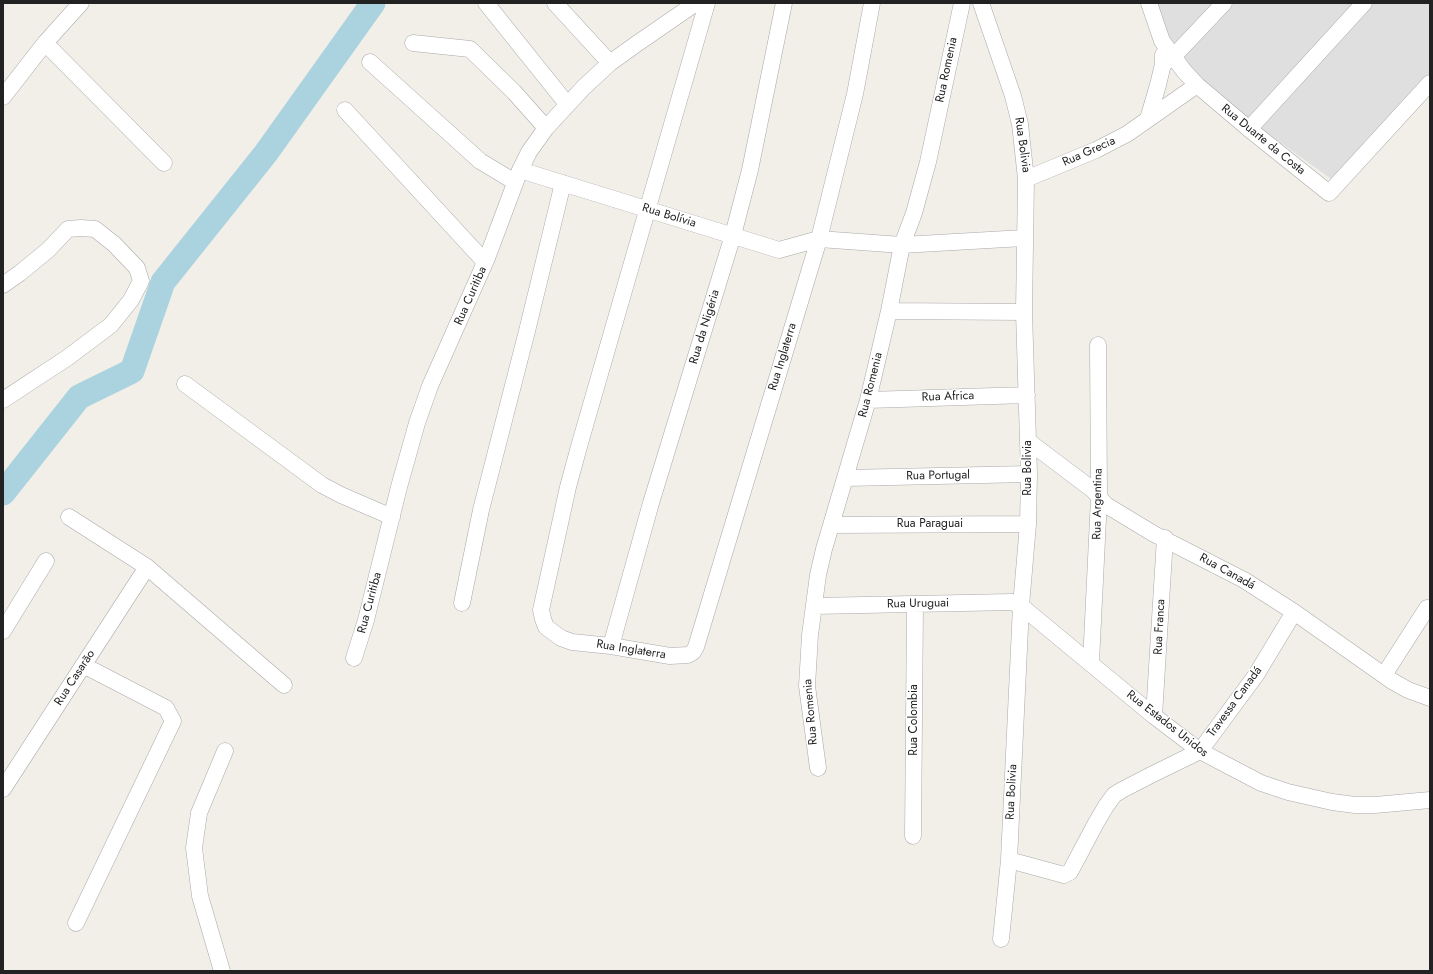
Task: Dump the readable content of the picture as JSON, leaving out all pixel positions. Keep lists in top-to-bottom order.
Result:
{
  "streets": {
    "street": [
      "Rua Romenia",
      "Rua Duarte da Costa",
      "Rua Bolivia",
      "Rua Grecia",
      "Rua Bolívia",
      "Rua Curitiba",
      "Rua da Nigéria",
      "Rua Inglaterra",
      "Rua Africa",
      "Rua Portugal",
      "Rua Argentina",
      "Rua Paraguai",
      "Rua Canadá",
      "Rua Uruguai",
      "Rua Franca",
      "Rua Casarão",
      "Travessa Canadá",
      "Rua Colombia",
      "Rua Estados Unidos"
    ]
  },
  "crossings": [
    ["Rua Romenia", "Rua Bolívia"],
    ["Rua Romenia", "Rua Africa"],
    ["Rua Romenia", "Rua Portugal"],
    ["Rua Romenia", "Rua Paraguai"],
    ["Rua Romenia", "Rua Uruguai"],
    ["Rua Duarte da Costa", "Rua Grecia"],
    ["Rua Bolivia", "Rua Grecia"],
    ["Rua Bolivia", "Rua Bolívia"],
    ["Rua Bolivia", "Rua Africa"],
    ["Rua Bolivia", "Rua Portugal"],
    ["Rua Bolivia", "Rua Paraguai"],
    ["Rua Bolivia", "Rua Canadá"],
    ["Rua Bolivia", "Rua Uruguai"],
    ["Rua Bolivia", "Travessa Canadá"],
    ["Rua Bolivia", "Rua Estados Unidos"],
    ["Rua Bolívia", "Rua Curitiba"],
    ["Rua Bolívia", "Rua da Nigéria"],
    ["Rua Bolívia", "Rua Inglaterra"],
    ["Rua da Nigéria", "Rua Inglaterra"],
    ["Rua Argentina", "Rua Canadá"],
    ["Rua Argentina", "Rua Estados Unidos"],
    ["Rua Canadá", "Rua Franca"],
    ["Rua Canadá", "Travessa Canadá"],
    ["Rua Uruguai", "Rua Colombia"],
    ["Rua Uruguai", "Rua Estados Unidos"],
    ["Rua Franca", "Rua Estados Unidos"],
    ["Travessa Canadá", "Rua Estados Unidos"]
  ]
}
